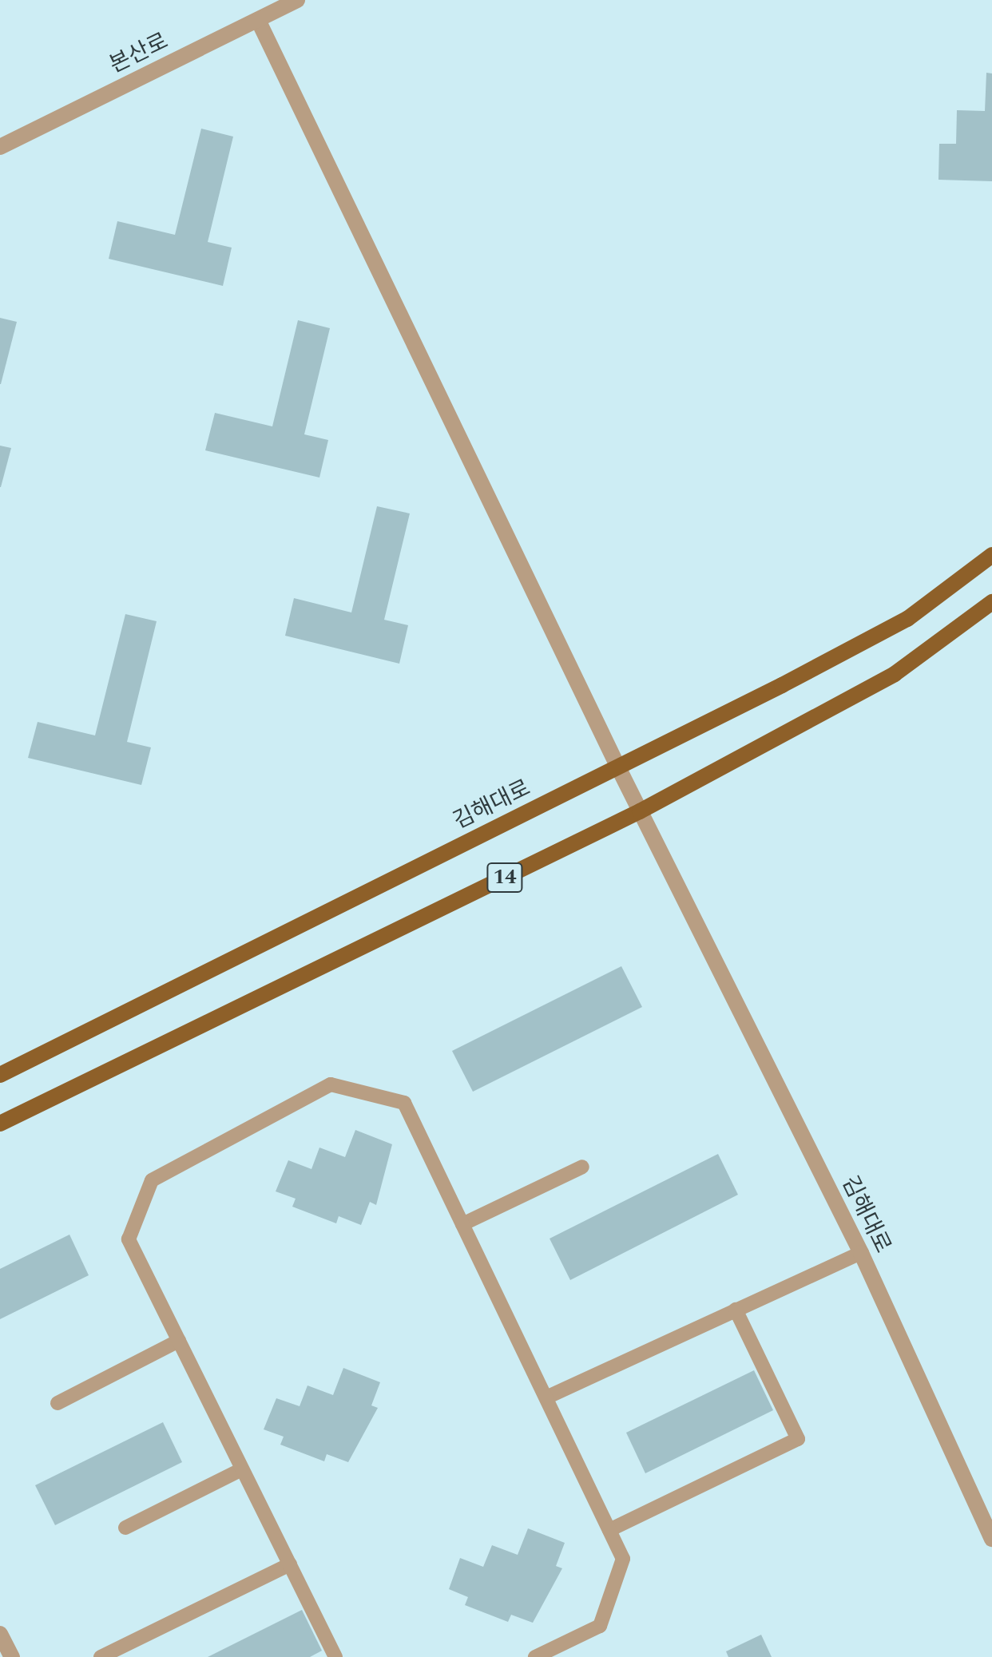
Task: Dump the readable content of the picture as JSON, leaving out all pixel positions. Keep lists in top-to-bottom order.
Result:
{
  "streets": {
    "main road": ["김해대로", "14"],
    "street": ["본산로"]
  },
  "crossings": [
    ["본산로", "김해대로"],
    ["김해대로", "14"]
  ]
}
